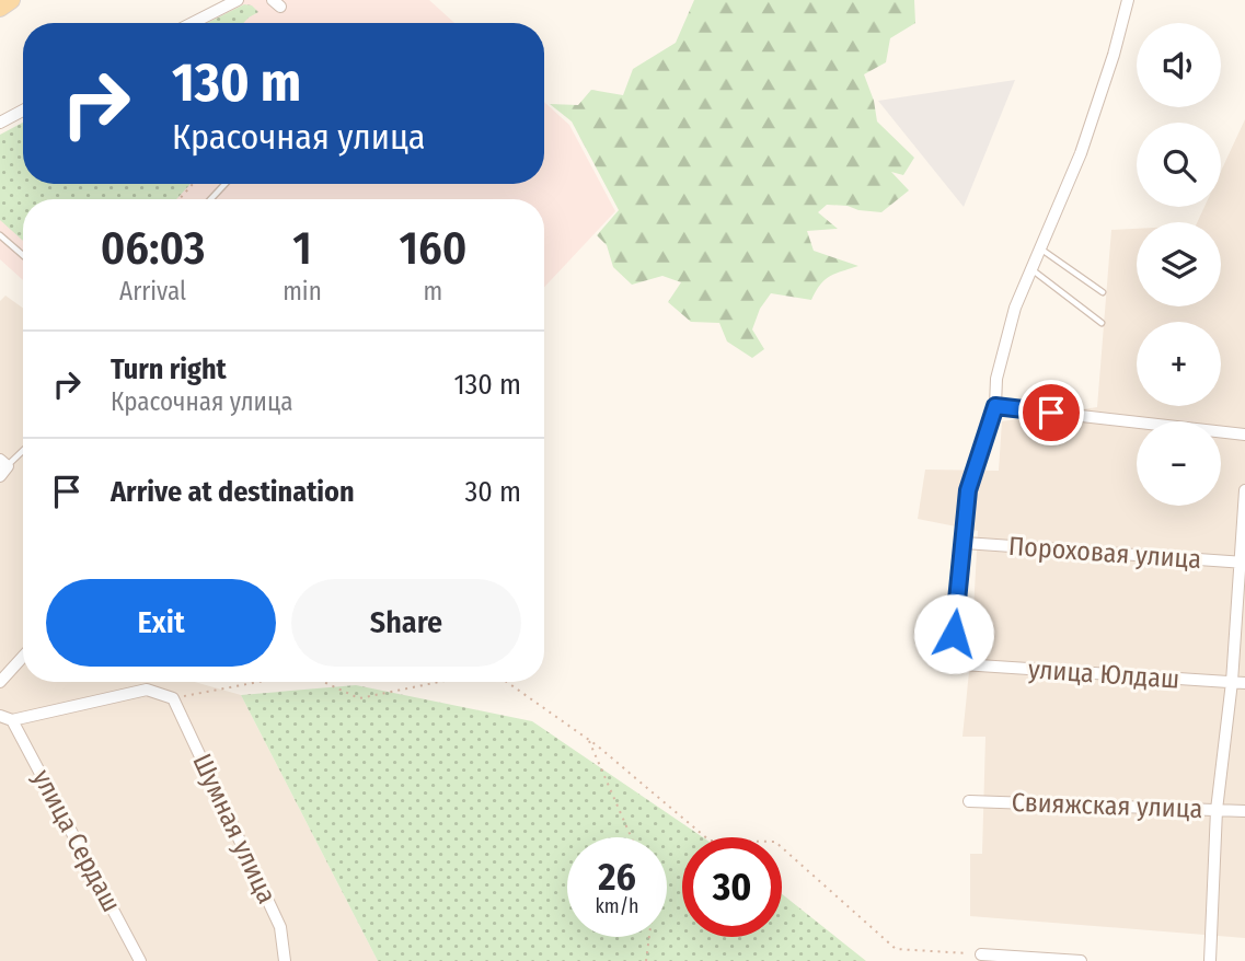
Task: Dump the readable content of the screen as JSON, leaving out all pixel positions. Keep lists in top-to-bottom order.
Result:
{
  "streets": {
    "street": [
      "Пороховая улица",
      "улица Юлдаш",
      "Свияжская улица",
      "Шумная улица",
      "улица Сердаш"
    ]
  },
  "crossings": [
    ["Пороховая улица", "улица Юлдаш"]
  ],
  "page": {
    "map_buttons": ["+", "−"],
    "turn": ["130 m", "Красочная улица"],
    "eta": [
      "06:03",
      "Arrival",
      "1",
      "min",
      "160",
      "m"
    ],
    "list": [
      {
        "name": "Turn right",
        "note": "Красочная улица",
        "value": "130 m"
      },
      {
        "name": "Arrive at destination",
        "value": "30 m"
      }
    ],
    "buttons": ["Exit", "Share"],
    "speed": "26 km/h",
    "limit": "30"
  }
}
